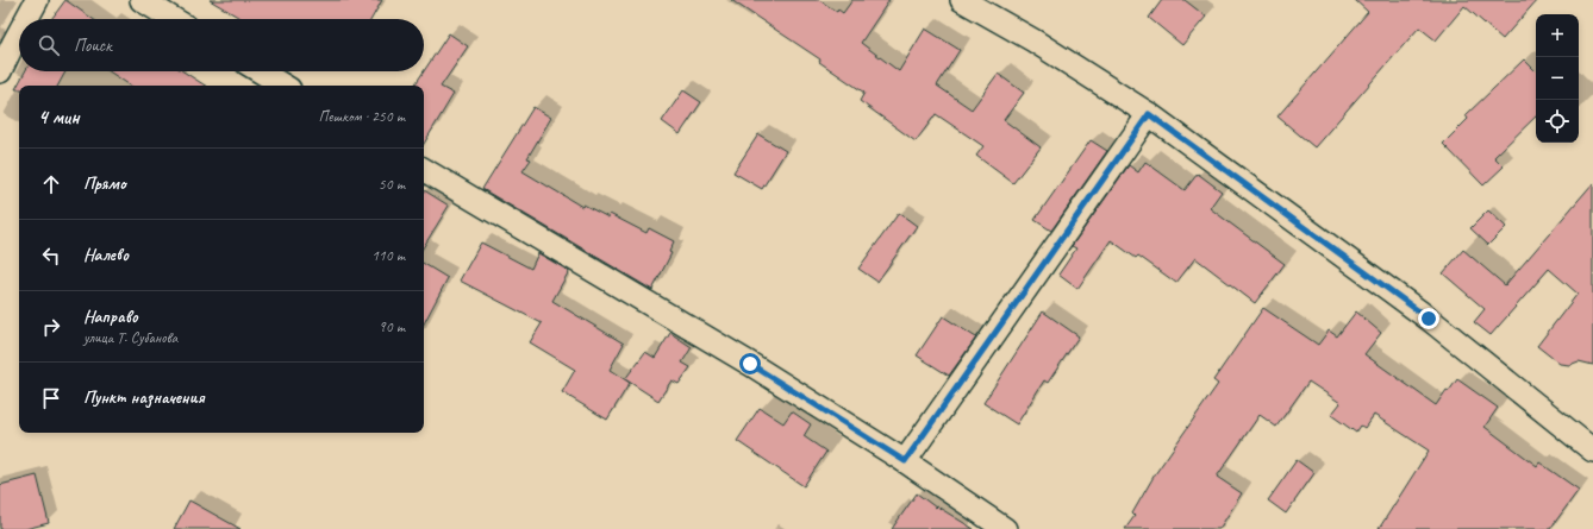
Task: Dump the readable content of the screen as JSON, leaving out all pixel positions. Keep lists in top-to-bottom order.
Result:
{
  "page": {
    "map_buttons": ["+", "−"],
    "search": "Поиск",
    "heading": ["4 мин", "Пешком · 250 m"],
    "list": [
      ["Прямо", "50 m"],
      ["Налево", "110 m"],
      ["Направо", "улица Т. Субанова", "90 m"],
      "Пункт назначения"
    ]
  }
}
